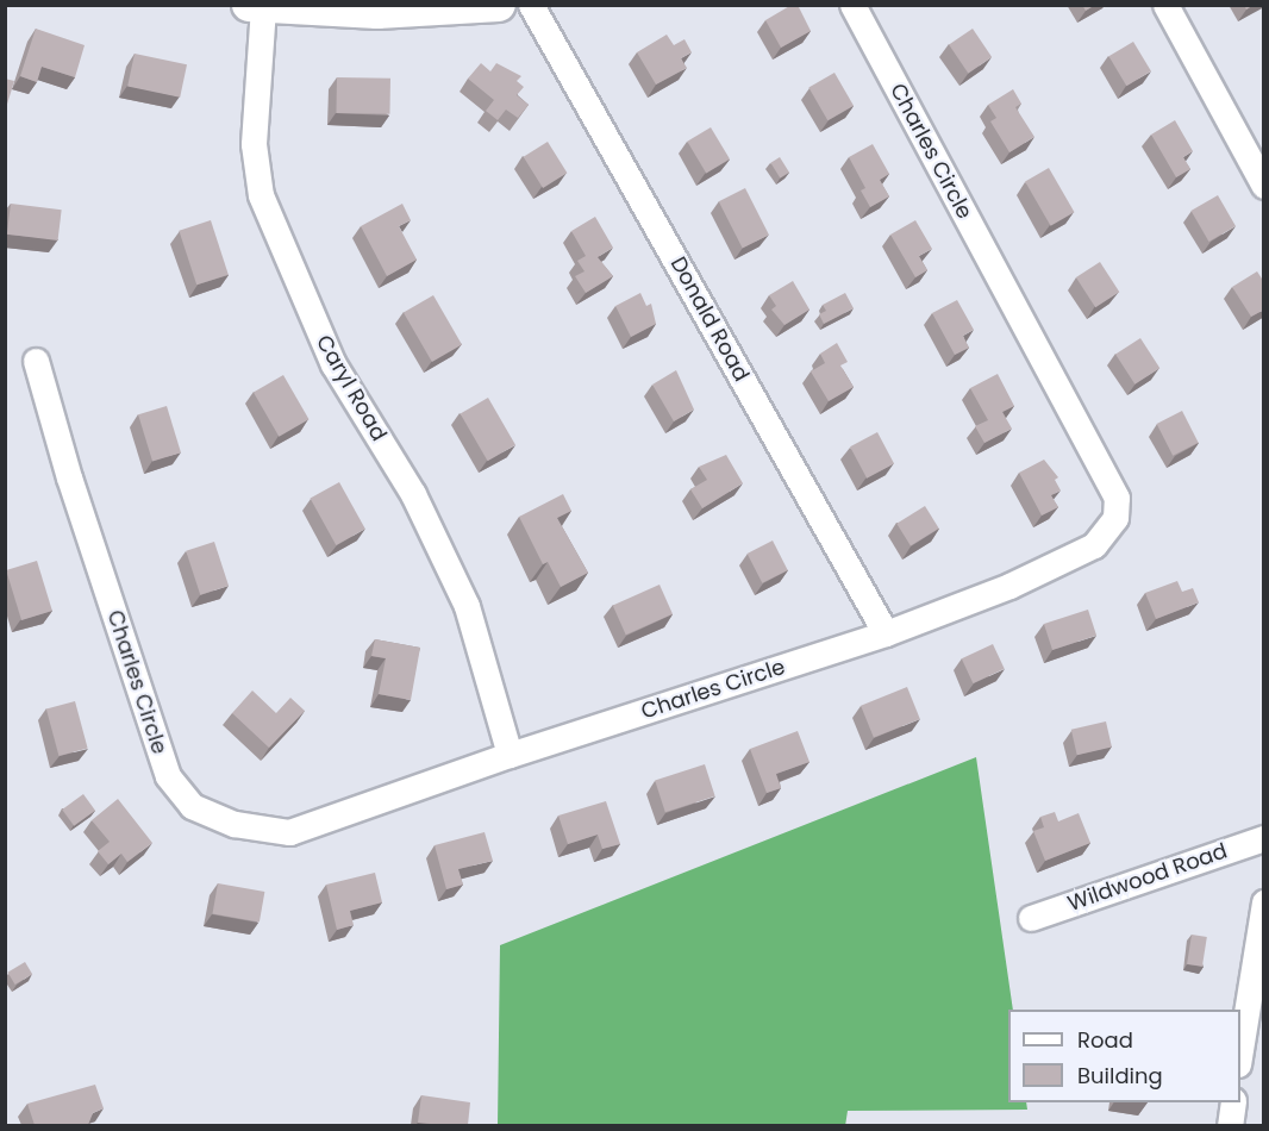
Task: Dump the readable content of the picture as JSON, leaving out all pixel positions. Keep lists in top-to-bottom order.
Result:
{
  "streets": {
    "street": [
      "Charles Circle",
      "Donald Road",
      "Caryl Road",
      "Wildwood Road"
    ]
  },
  "crossings": [
    ["Charles Circle", "Donald Road"],
    ["Charles Circle", "Caryl Road"]
  ],
  "legend": ["Road", "Building"]
}
